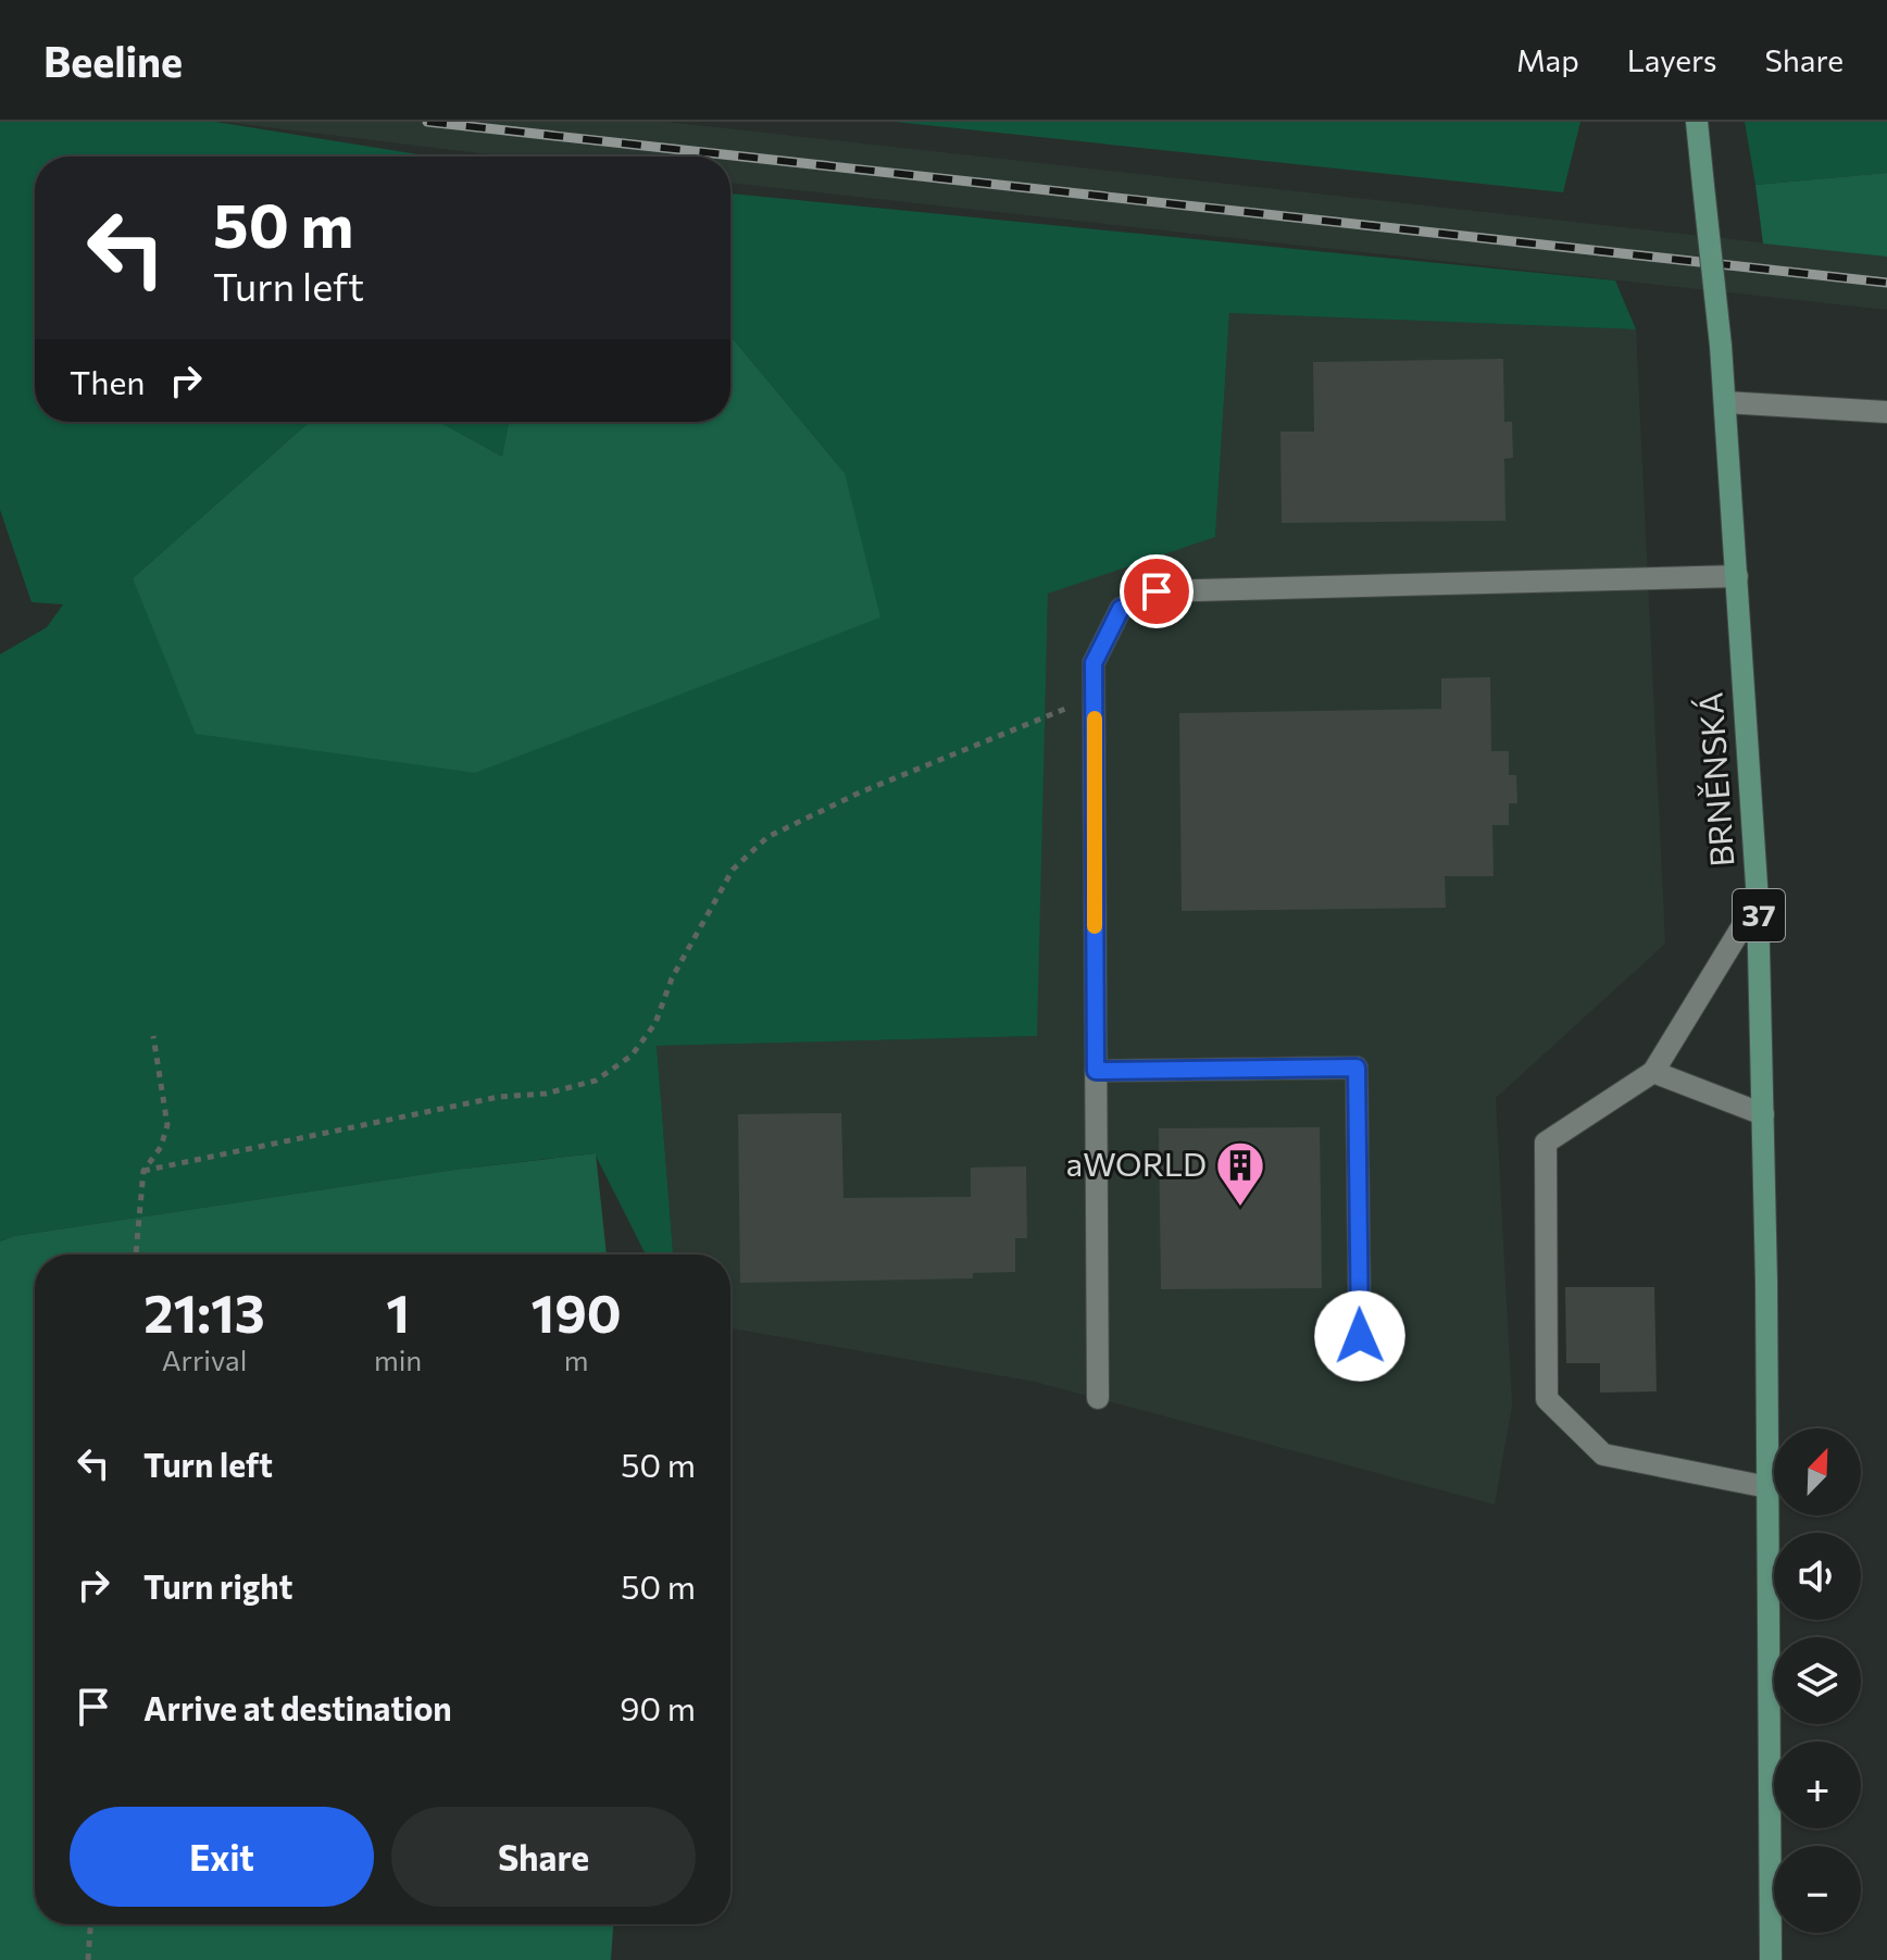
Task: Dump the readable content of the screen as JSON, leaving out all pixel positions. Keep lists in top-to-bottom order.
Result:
{
  "streets": {
    "main road": ["BRNĚNSKÁ", "37"]
  },
  "crossings": [
    ["BRNĚNSKÁ", "37"]
  ],
  "places": {
    "building": ["aWORLD"]
  },
  "north": "top right",
  "page": {
    "header": "Beeline",
    "nav": ["Map", "Layers", "Share"],
    "turn": ["50 m", "Turn left"],
    "then": "Then",
    "eta": [
      "21:13",
      "Arrival",
      "1",
      "min",
      "190",
      "m"
    ],
    "list": [
      {
        "name": "Turn left",
        "value": "50 m"
      },
      {
        "name": "Turn right",
        "value": "50 m"
      },
      {
        "name": "Arrive at destination",
        "value": "90 m"
      }
    ],
    "map_buttons": ["+", "−"],
    "buttons": ["Exit", "Share"]
  }
}
